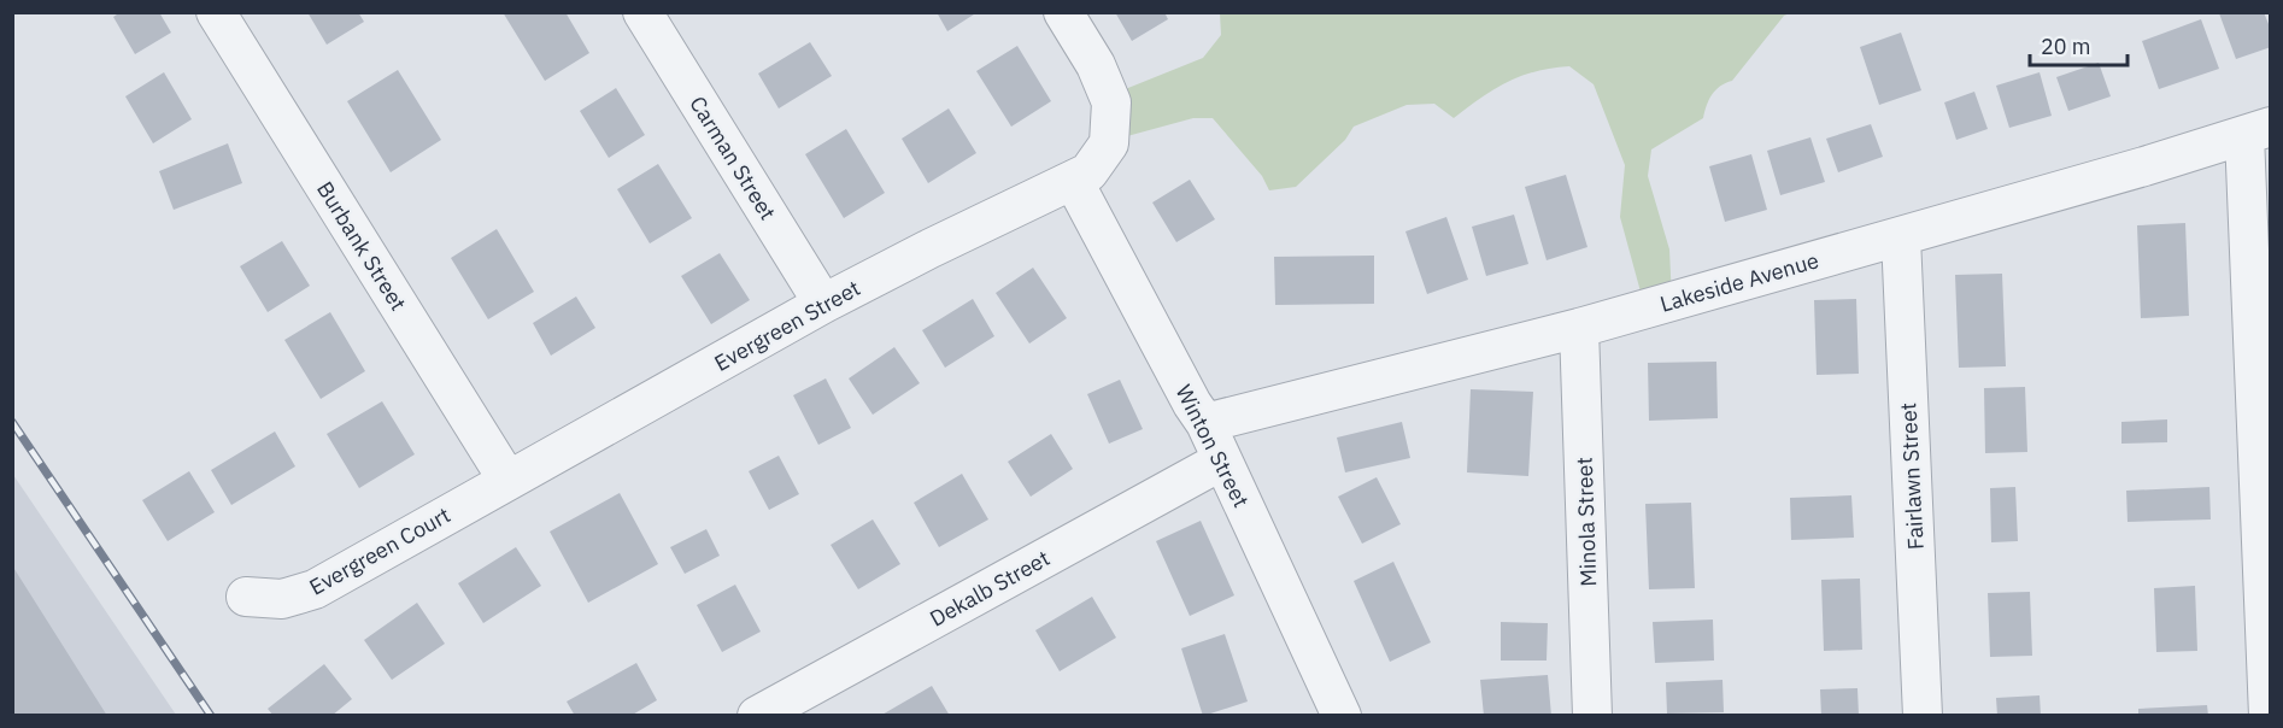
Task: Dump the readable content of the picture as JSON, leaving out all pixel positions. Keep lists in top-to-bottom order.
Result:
{
  "streets": {
    "street": [
      "Carman Street",
      "Burbank Street",
      "Lakeside Avenue",
      "Evergreen Street",
      "Winton Street",
      "Fairlawn Street",
      "Minola Street",
      "Evergreen Court",
      "Dekalb Street"
    ]
  },
  "crossings": [
    ["Carman Street", "Evergreen Street"],
    ["Burbank Street", "Evergreen Street"],
    ["Burbank Street", "Evergreen Court"],
    ["Lakeside Avenue", "Winton Street"],
    ["Lakeside Avenue", "Fairlawn Street"],
    ["Lakeside Avenue", "Minola Street"],
    ["Evergreen Street", "Winton Street"],
    ["Evergreen Street", "Evergreen Court"],
    ["Winton Street", "Dekalb Street"]
  ],
  "scale_bar": "20 m"
}
